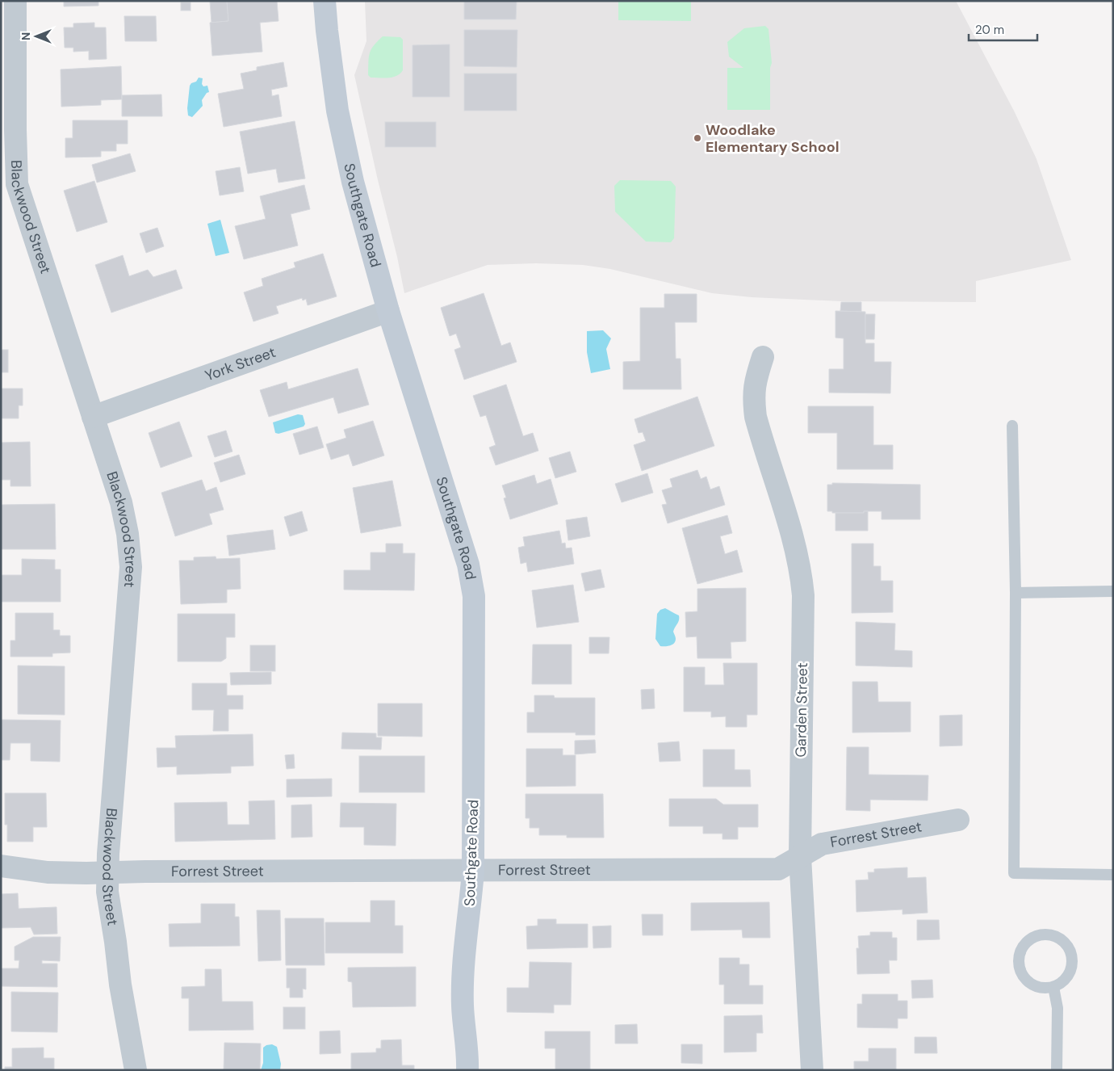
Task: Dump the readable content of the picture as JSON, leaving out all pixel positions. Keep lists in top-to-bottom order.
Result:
{
  "streets": {
    "street": [
      "Southgate Road",
      "Blackwood Street",
      "York Street",
      "Garden Street",
      "Forrest Street"
    ]
  },
  "crossings": [
    ["Southgate Road", "York Street"],
    ["Southgate Road", "Forrest Street"],
    ["Blackwood Street", "York Street"],
    ["Blackwood Street", "Forrest Street"],
    ["Garden Street", "Forrest Street"]
  ],
  "places": ["Woodlake Elementary School"],
  "scale_bar": "20 m",
  "north": "left"
}
